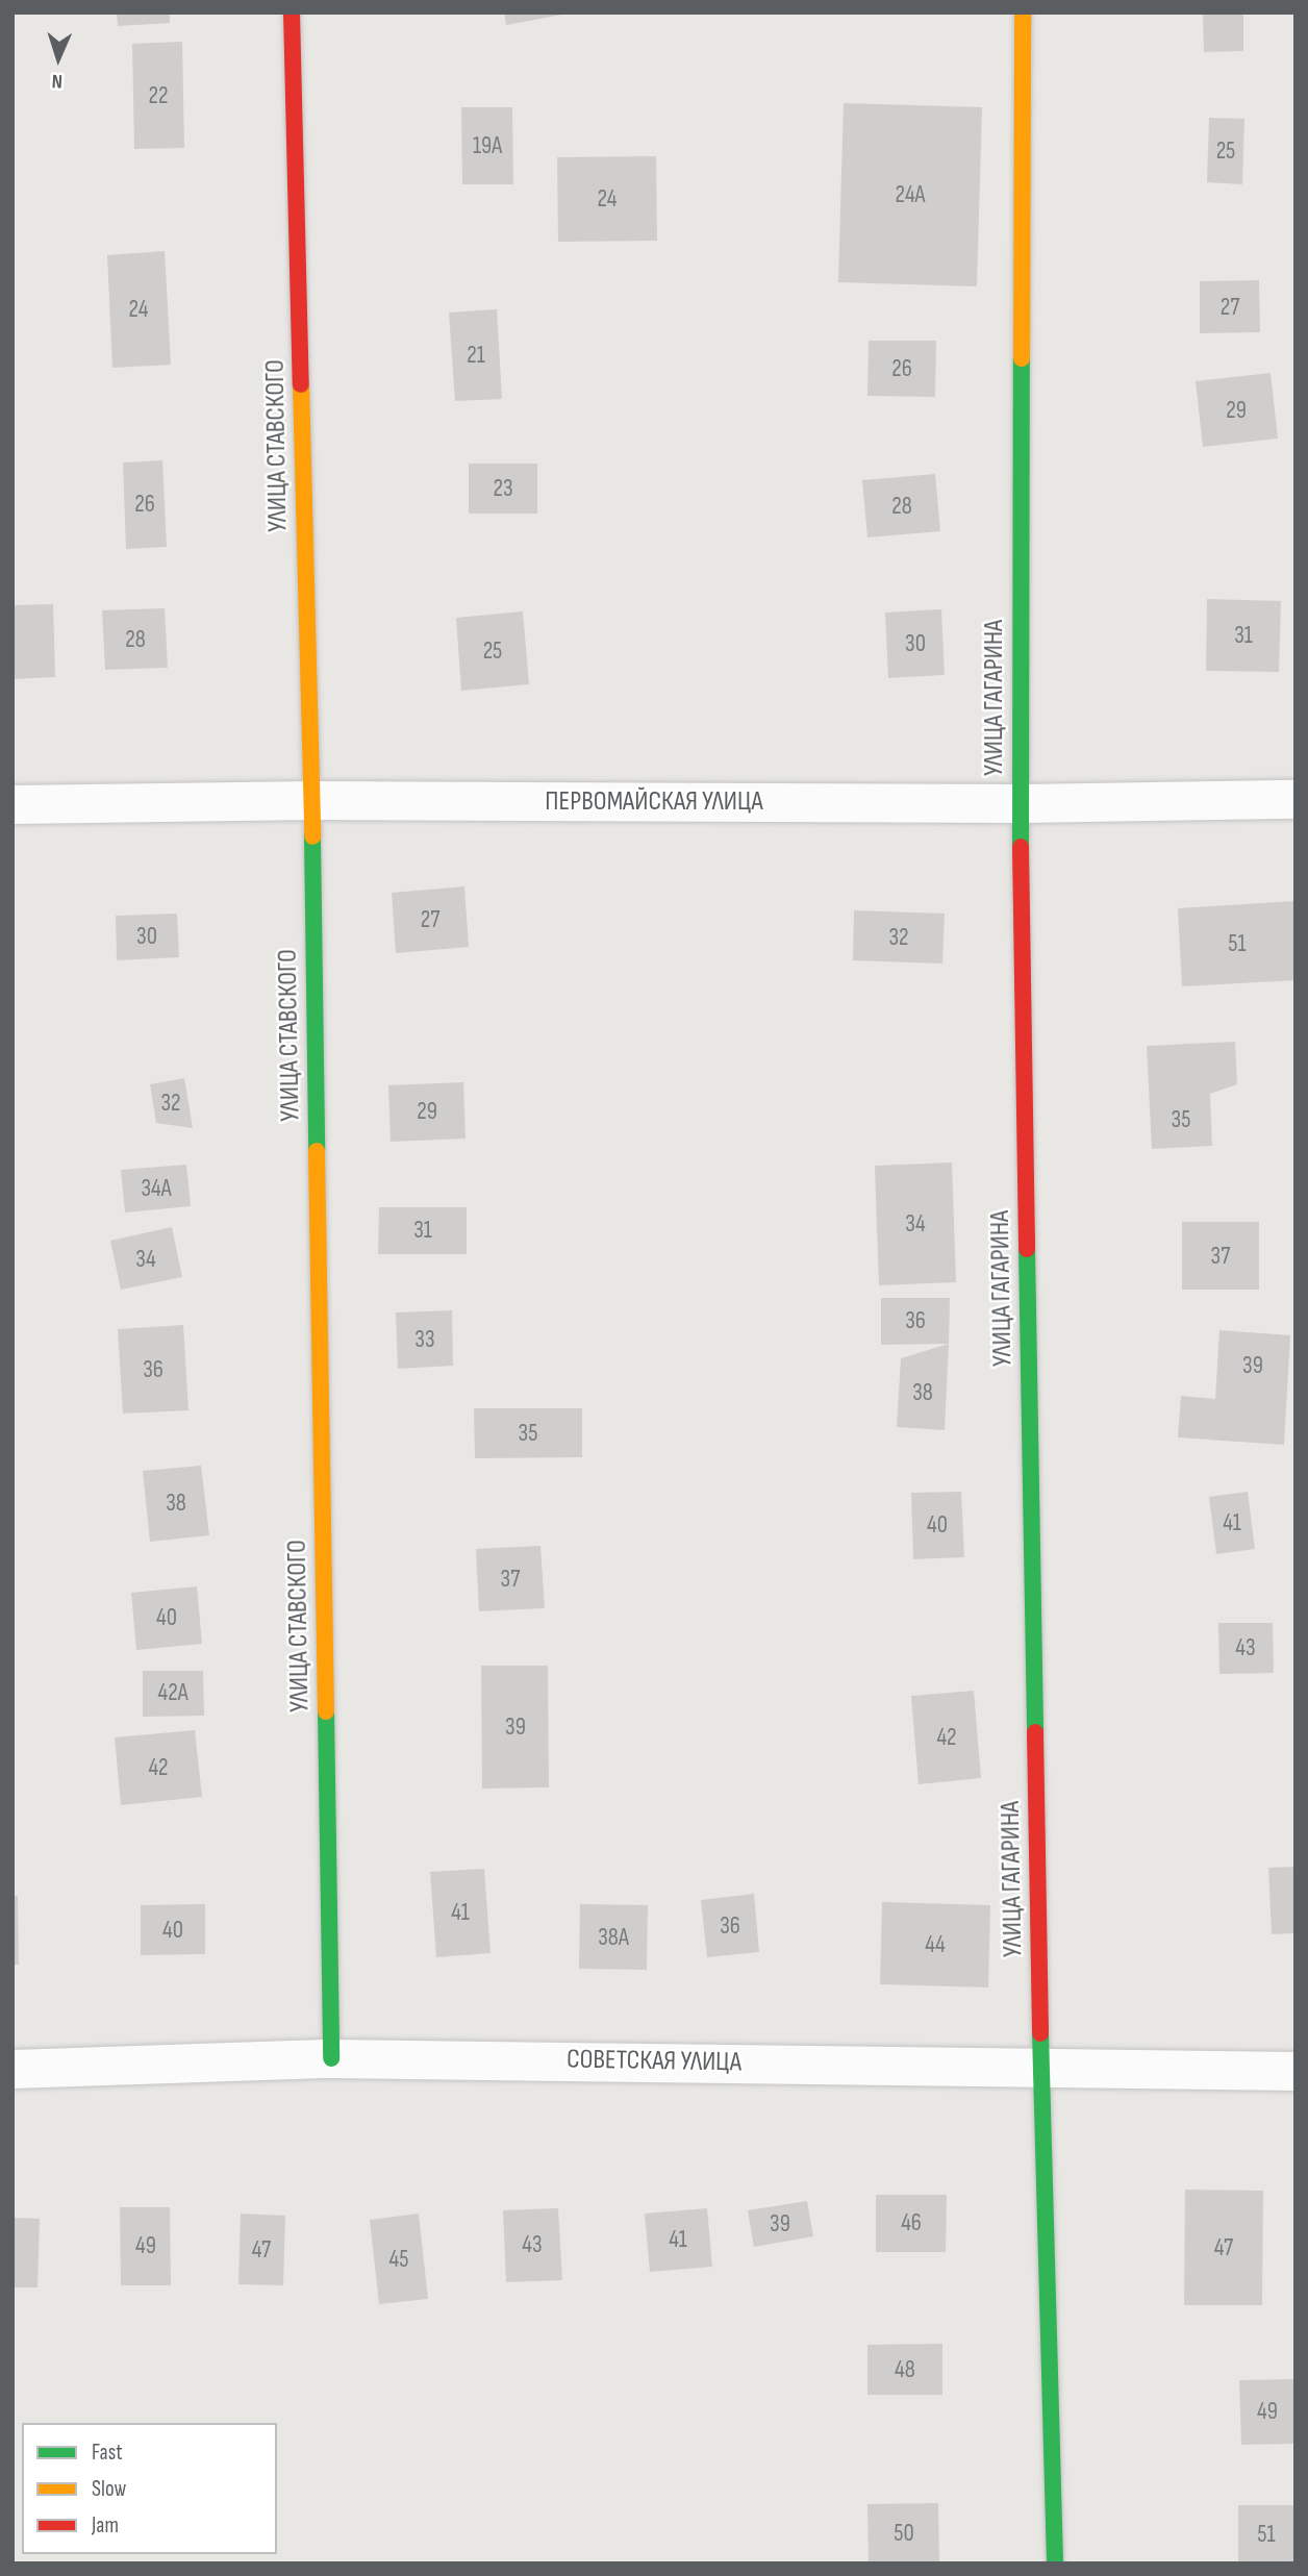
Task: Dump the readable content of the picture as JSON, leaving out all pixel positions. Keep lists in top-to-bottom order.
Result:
{
  "streets": {
    "street": [
      "УЛИЦА СТАВСКОГО",
      "УЛИЦА ГАГАРИНА",
      "ПЕРВОМАЙСКАЯ УЛИЦА",
      "СОВЕТСКАЯ УЛИЦА"
    ]
  },
  "crossings": [
    ["УЛИЦА СТАВСКОГО", "ПЕРВОМАЙСКАЯ УЛИЦА"],
    ["УЛИЦА СТАВСКОГО", "СОВЕТСКАЯ УЛИЦА"],
    ["УЛИЦА ГАГАРИНА", "ПЕРВОМАЙСКАЯ УЛИЦА"],
    ["УЛИЦА ГАГАРИНА", "СОВЕТСКАЯ УЛИЦА"]
  ],
  "house_numbers": [
    "22",
    "19А",
    "25",
    "24А",
    "24",
    "27",
    "24",
    "21",
    "26",
    "29",
    "23",
    "26",
    "28",
    "31",
    "28",
    "30",
    "25",
    "27",
    "30",
    "32",
    "51",
    "32",
    "29",
    "35",
    "34А",
    "34",
    "31",
    "37",
    "34",
    "36",
    "33",
    "39",
    "36",
    "38",
    "35",
    "38",
    "41",
    "40",
    "37",
    "40",
    "43",
    "42А",
    "39",
    "42",
    "42",
    "41",
    "36",
    "40",
    "38А",
    "44",
    "46",
    "39",
    "41",
    "43",
    "49",
    "47",
    "47",
    "45",
    "48",
    "49",
    "50",
    "51"
  ],
  "legend": ["Fast", "Slow", "Jam"],
  "north": "bottom"
}
